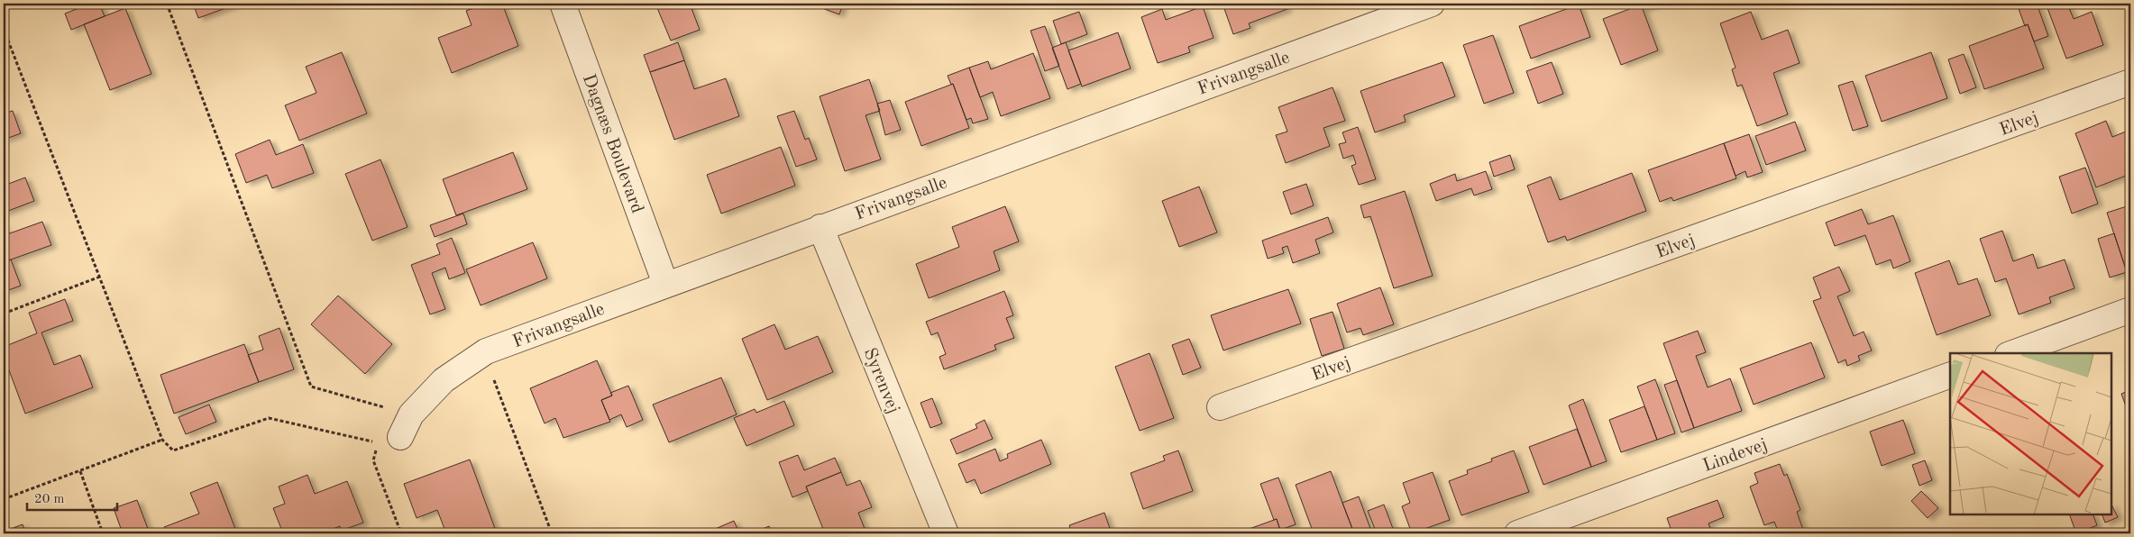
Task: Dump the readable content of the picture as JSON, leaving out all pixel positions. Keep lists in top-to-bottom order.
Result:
{
  "streets": {
    "street": [
      "Frivangsalle",
      "Elvej",
      "Dagnæs Boulevard",
      "Syrenvej",
      "Lindevej"
    ]
  },
  "crossings": [
    ["Frivangsalle", "Dagnæs Boulevard"],
    ["Frivangsalle", "Syrenvej"]
  ],
  "scale_bar": "20 m"
}
